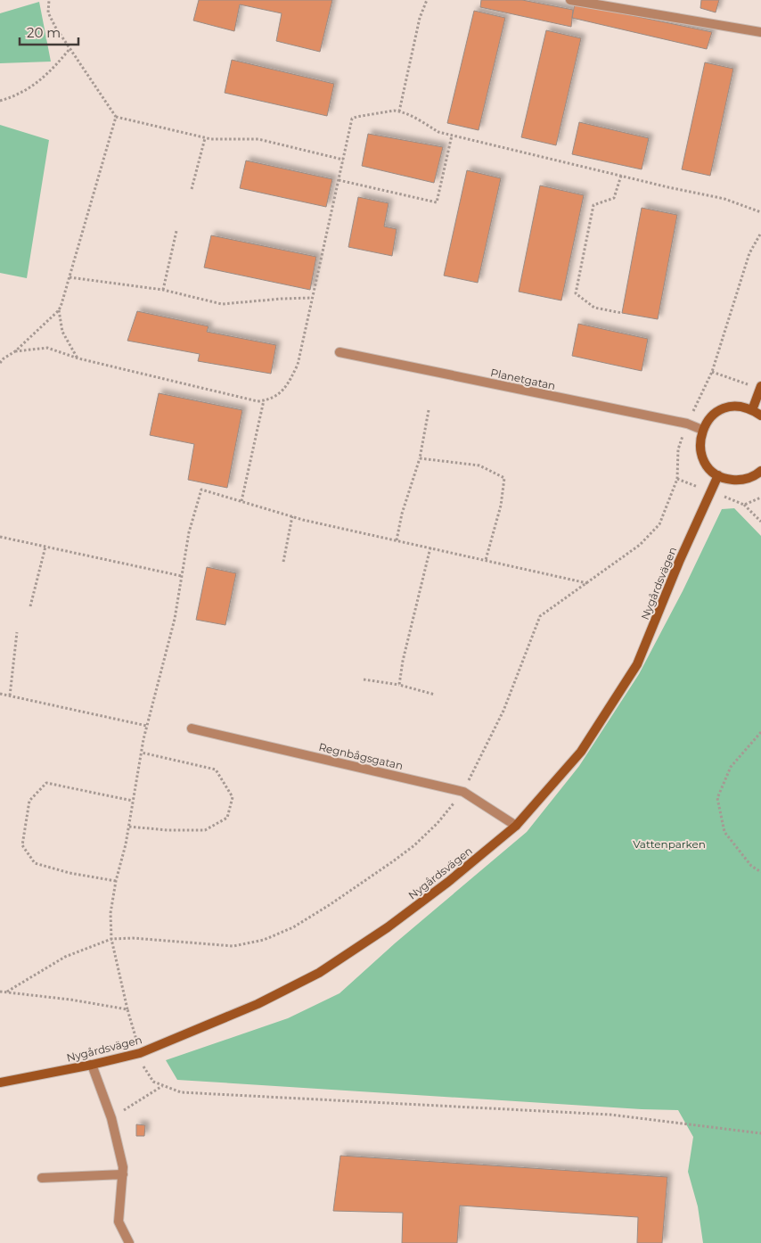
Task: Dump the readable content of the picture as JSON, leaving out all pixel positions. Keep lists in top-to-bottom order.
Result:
{
  "streets": {
    "street": ["Planetgatan", "Nygårdsvägen", "Regnbågsgatan"]
  },
  "crossings": [
    ["Nygårdsvägen", "Regnbågsgatan"]
  ],
  "parks": ["Vattenparken"],
  "scale_bar": "20 m"
}
